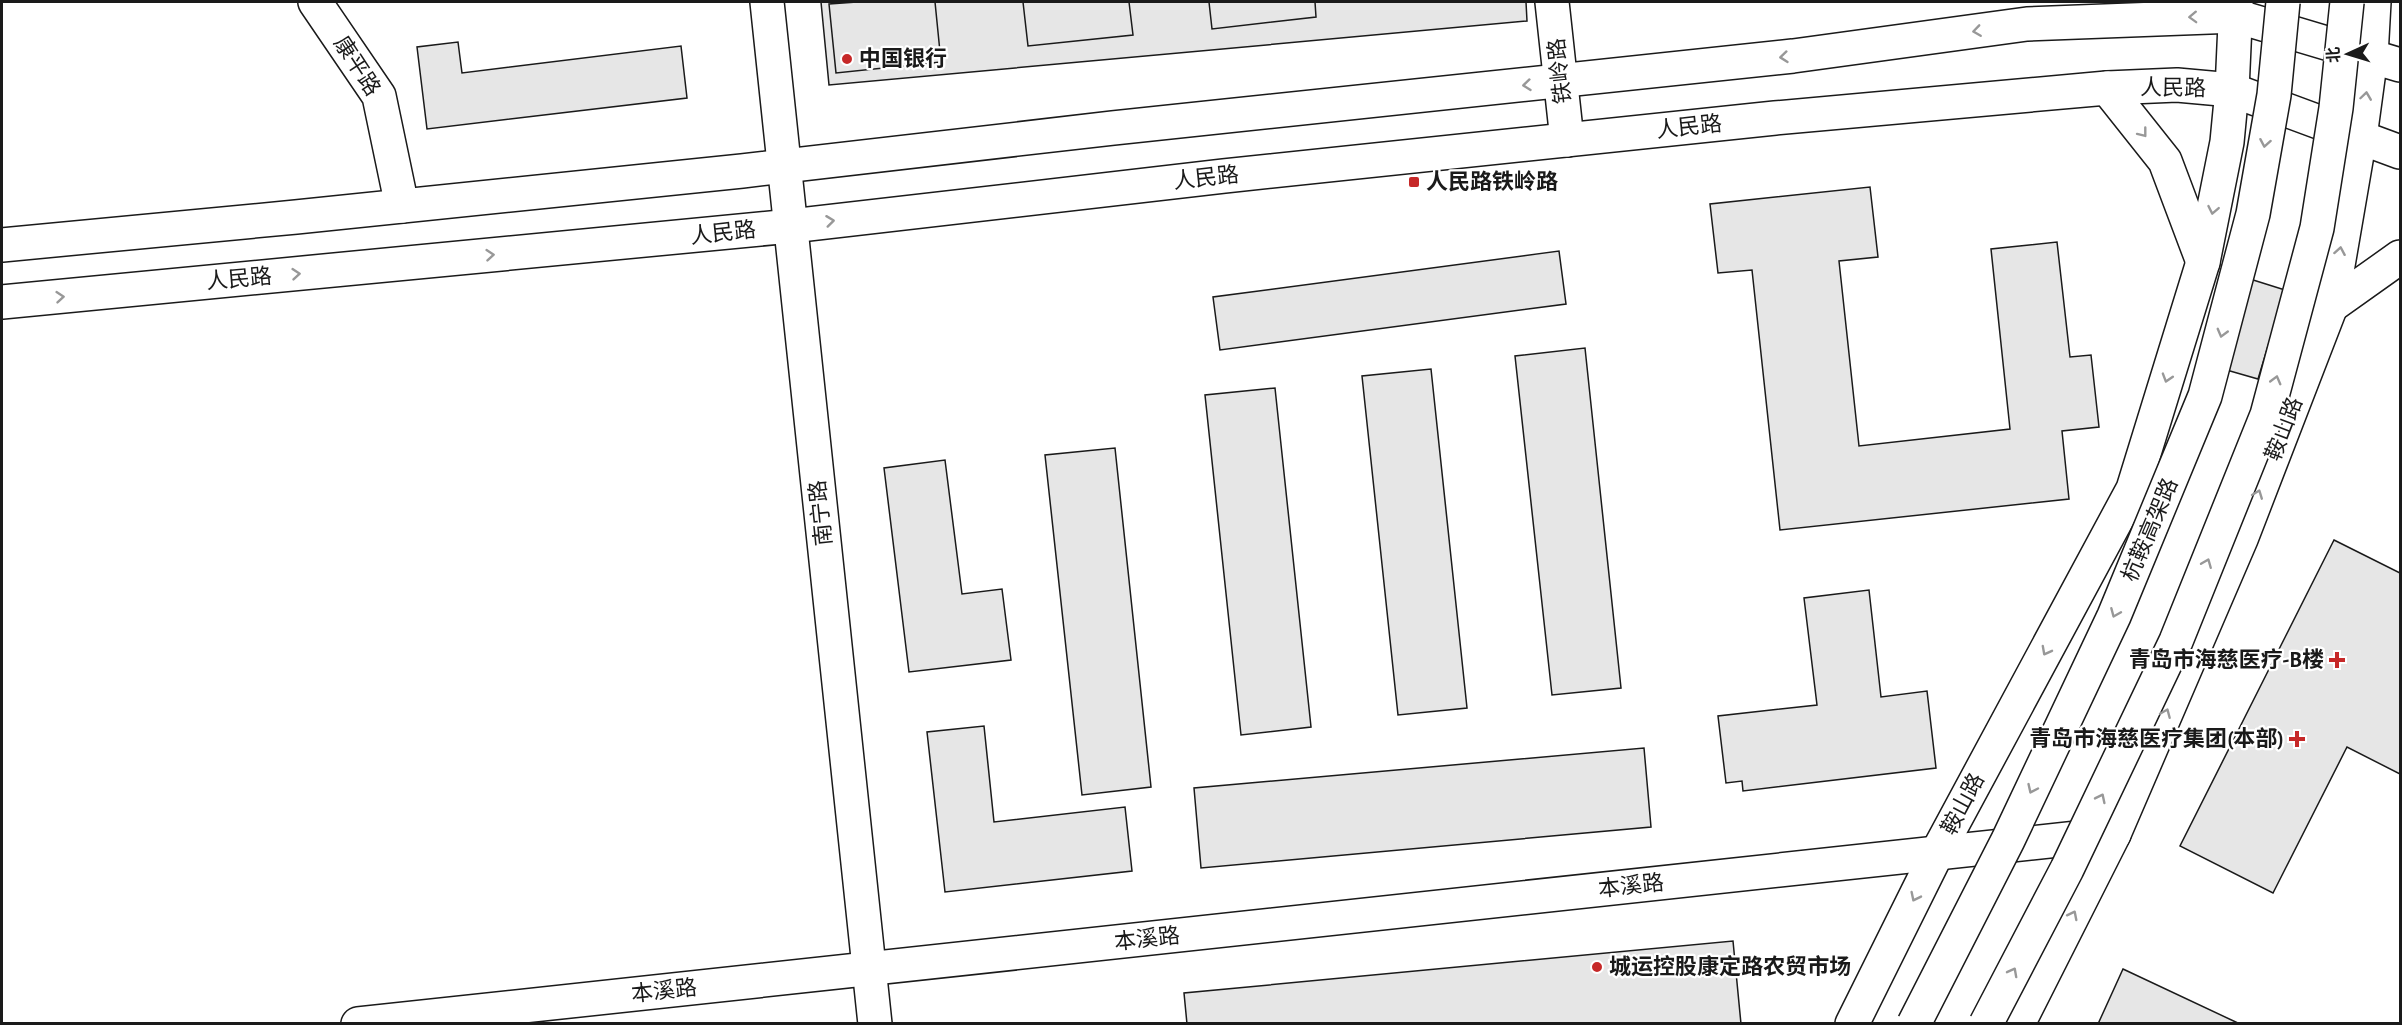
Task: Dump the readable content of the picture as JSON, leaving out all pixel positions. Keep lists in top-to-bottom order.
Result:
{
  "streets": {
    "main road": [
      "康平路",
      "铁岭路",
      "人民路",
      "鞍山路",
      "南宁路",
      "杭鞍高架路",
      "本溪路"
    ]
  },
  "crossings": [
    ["铁岭路", "人民路"],
    ["人民路", "鞍山路"],
    ["人民路", "南宁路"],
    ["鞍山路", "本溪路"],
    ["南宁路", "本溪路"]
  ],
  "places": {
    "other": ["中国银行", "城运控股康定路农贸市场"],
    "transit": ["人民路铁岭路"],
    "health": ["青岛市海慈医疗-B楼", "青岛市海慈医疗集团(本部)"]
  },
  "north": "left"
}
